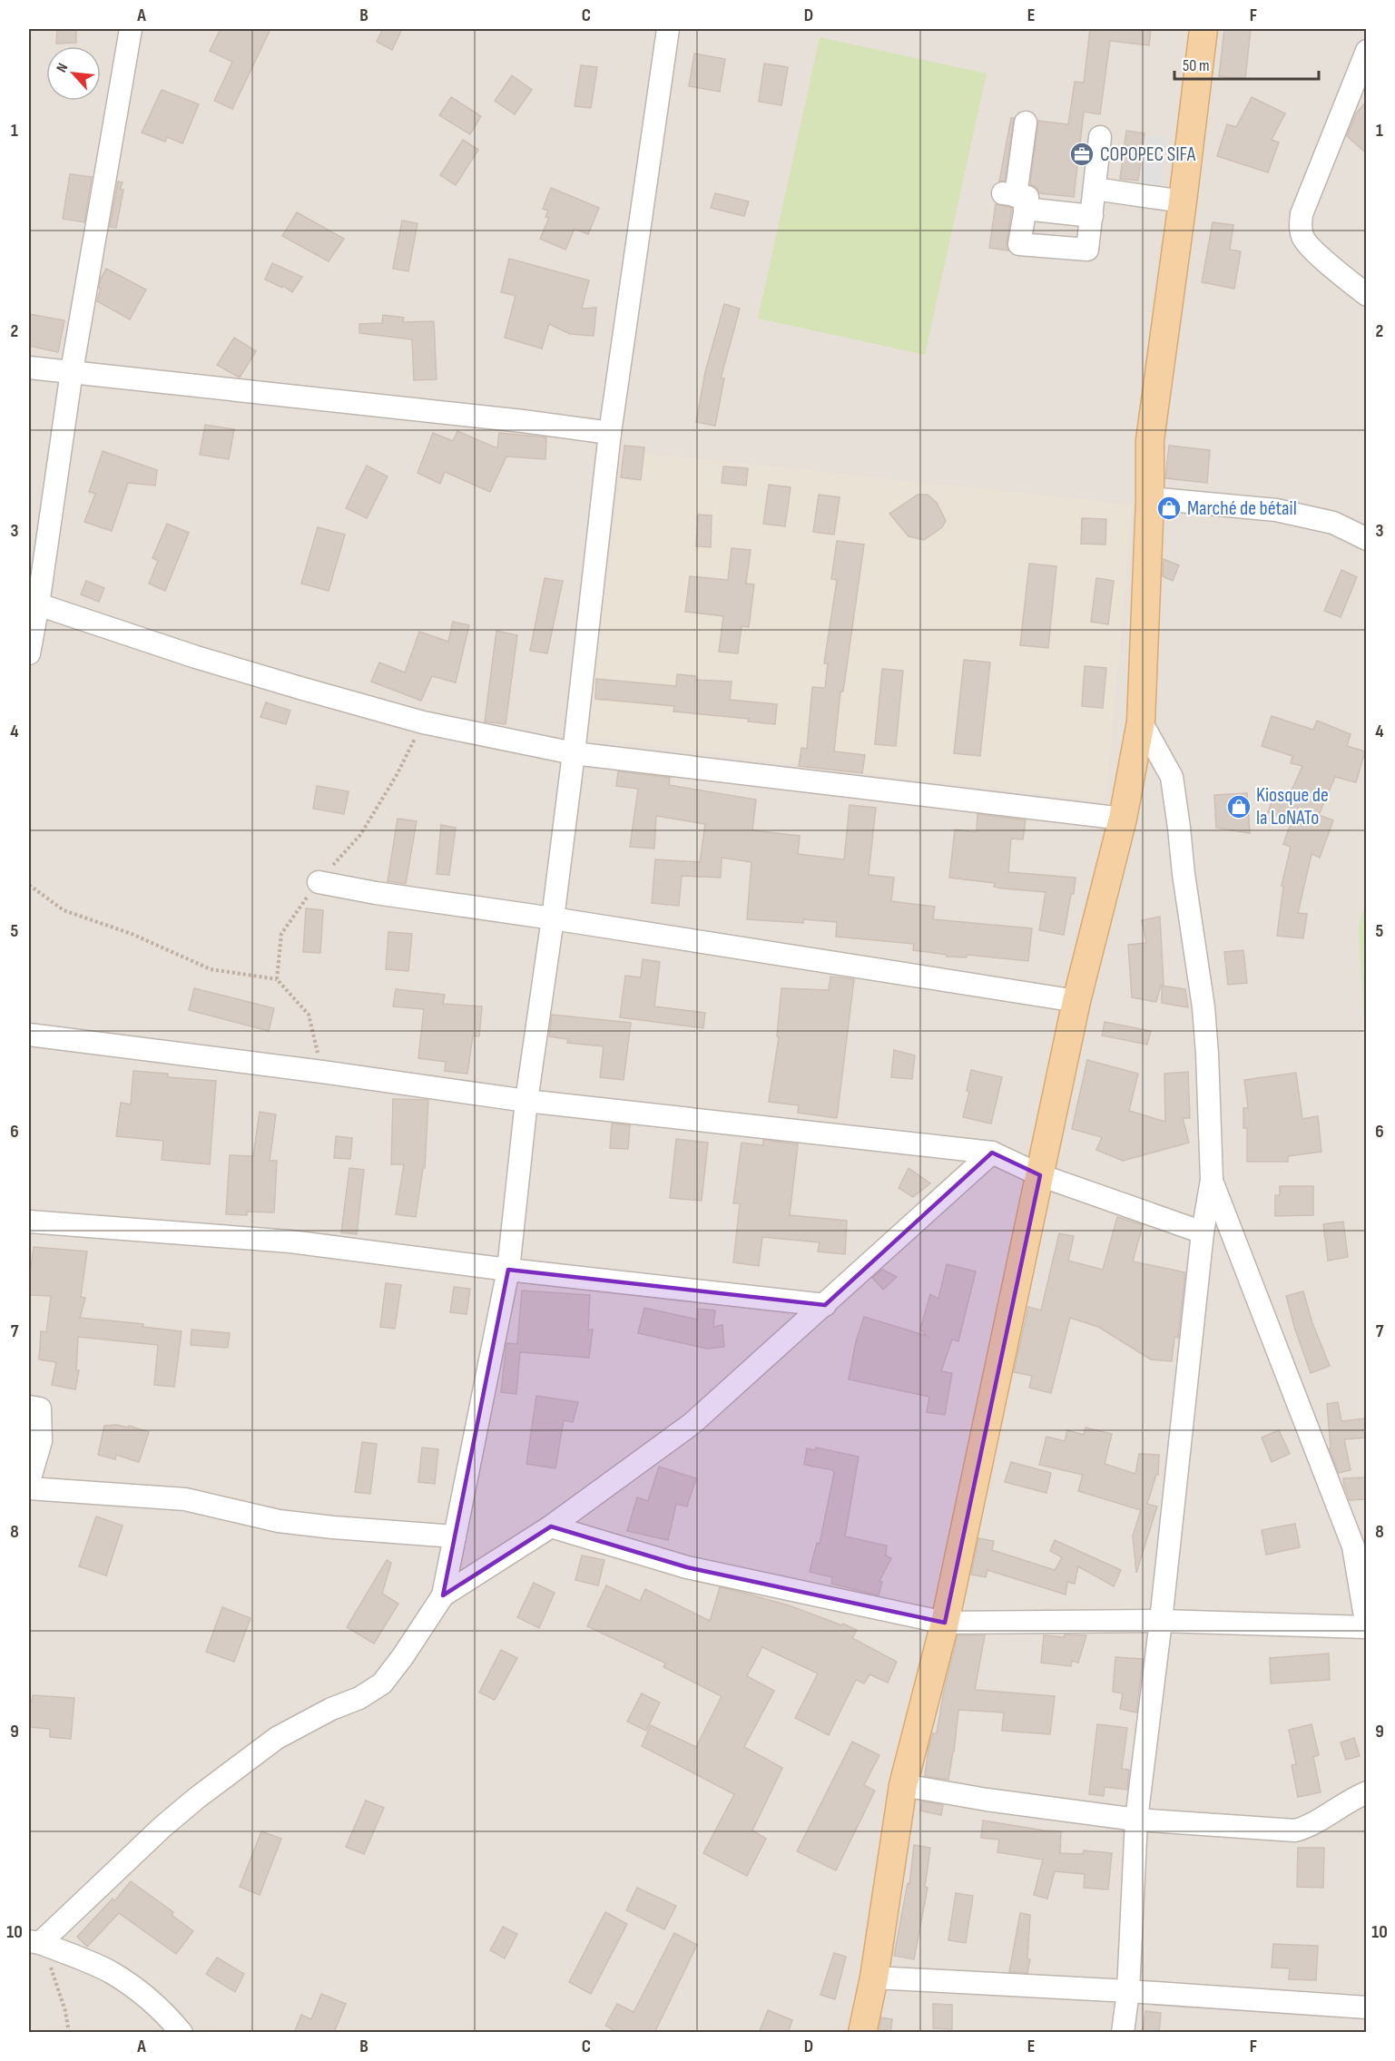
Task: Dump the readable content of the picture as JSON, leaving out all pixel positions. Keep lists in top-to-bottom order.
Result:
{
  "places": {
    "office": ["COPOPEC SIFA"],
    "shop": ["Marché de bétail", "Kiosque de la LoNATo"]
  },
  "scale_bar": "50 m",
  "north": "top left",
  "grid": {
    "columns": [
      "A",
      "B",
      "C",
      "D",
      "E",
      "F"
    ],
    "rows": [
      "1",
      "2",
      "3",
      "4",
      "5",
      "6",
      "7",
      "8",
      "9",
      "10"
    ]
  }
}
